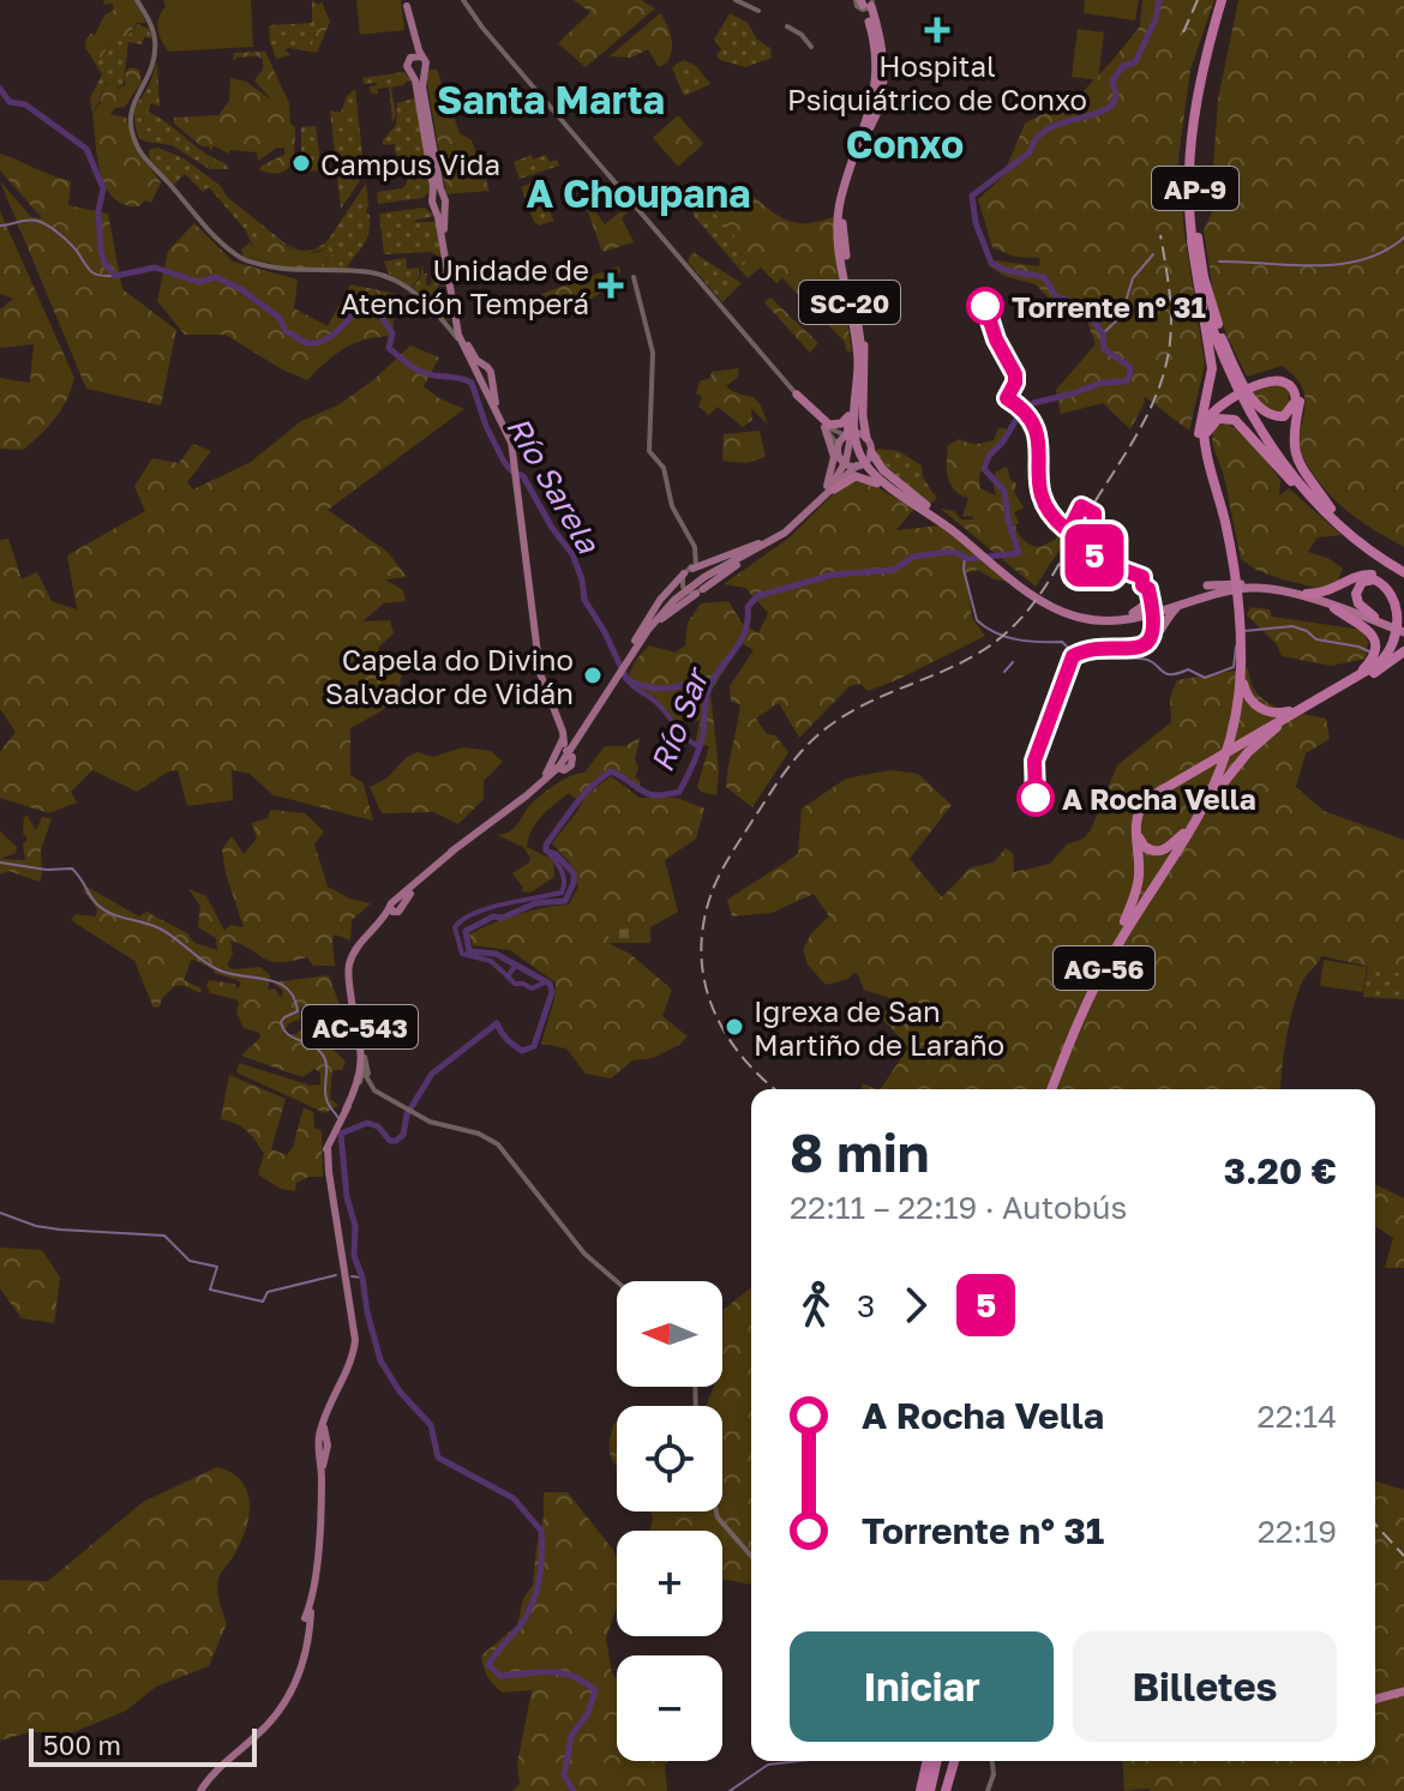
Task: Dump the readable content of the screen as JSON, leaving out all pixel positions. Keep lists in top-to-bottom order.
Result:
{
  "streets": {
    "highway": ["AP-9", "SC-20", "AG-56"],
    "main road": ["AC-543"]
  },
  "districts": ["Santa Marta", "Conxo", "A Choupana"],
  "water": ["Río Sarela", "Río Sar"],
  "places": {
    "health": ["Hospital Psiquiátrico de Conxo", "Unidade de Atención Temperá"],
    "other": [
      "Campus Vida",
      "Torrente n° 31",
      "Capela do Divino Salvador de Vidán",
      "A Rocha Vella",
      "Igrexa de San Martiño de Laraño"
    ]
  },
  "lines": ["bus line 5"],
  "scale_bar": "500 m",
  "north": "left",
  "page": {
    "on_map": "5",
    "heading": ["8 min", "22:11 – 22:19 · Autobús", "3.20 €"],
    "legs": ["3", "5"],
    "map_buttons": ["+", "−"],
    "list": [
      {
        "name": "A Rocha Vella",
        "value": "22:14"
      },
      {
        "name": "Torrente n° 31",
        "value": "22:19"
      }
    ],
    "buttons": ["Iniciar", "Billetes"],
    "scale": "500 m"
  }
}
